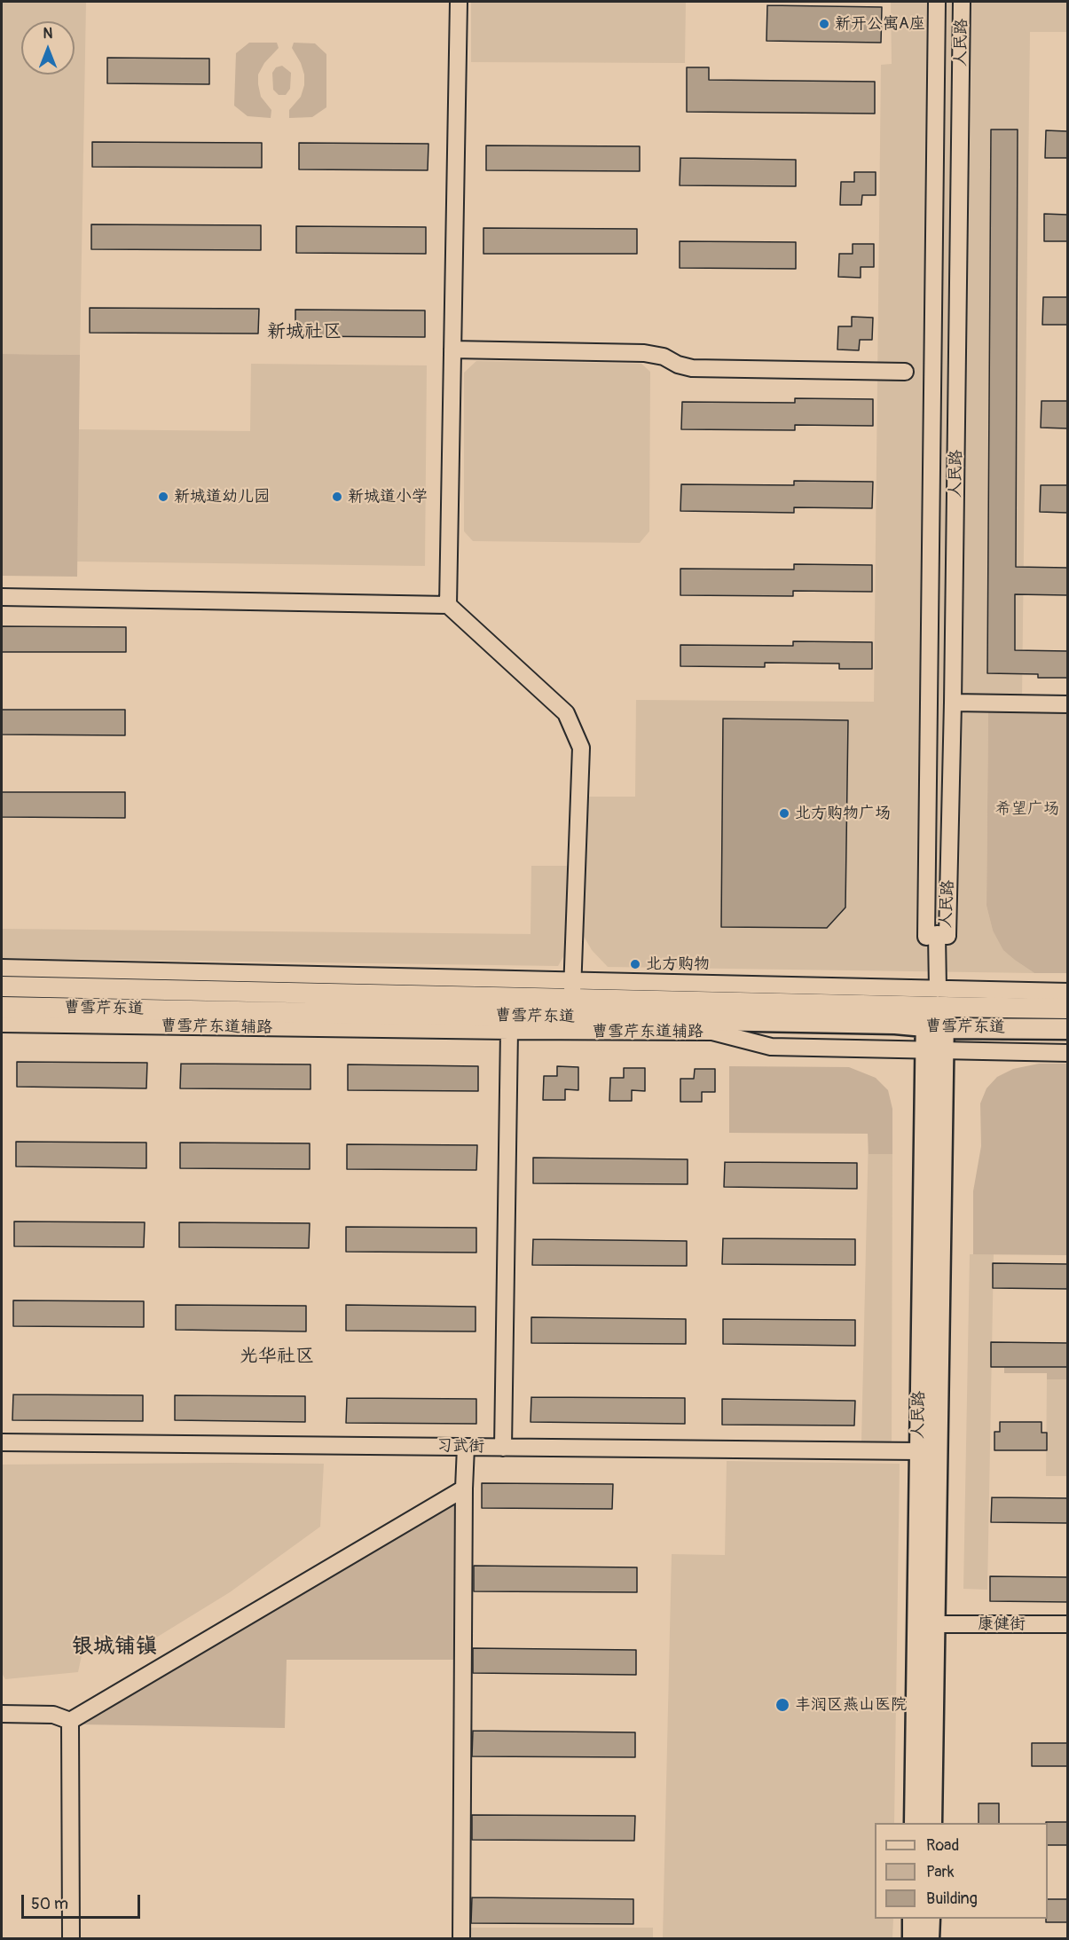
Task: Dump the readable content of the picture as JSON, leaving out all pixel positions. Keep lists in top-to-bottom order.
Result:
{
  "streets": {
    "main road": ["人民路", "曹雪芹东道"],
    "street": ["曹雪芹东道辅路", "习武街", "康健街"]
  },
  "crossings": [
    ["人民路", "曹雪芹东道"],
    ["人民路", "曹雪芹东道辅路"],
    ["人民路", "习武街"],
    ["人民路", "康健街"]
  ],
  "districts": ["新城社区", "光华社区", "银城铺镇"],
  "parks": ["希望广场"],
  "places": [
    "新开公寓A座",
    "新城道幼儿园",
    "新城道小学",
    "北方购物广场",
    "北方购物",
    "丰润区燕山医院"
  ],
  "legend": ["Road", "Park", "Building"],
  "scale_bar": "50 m",
  "north": "top"
}
